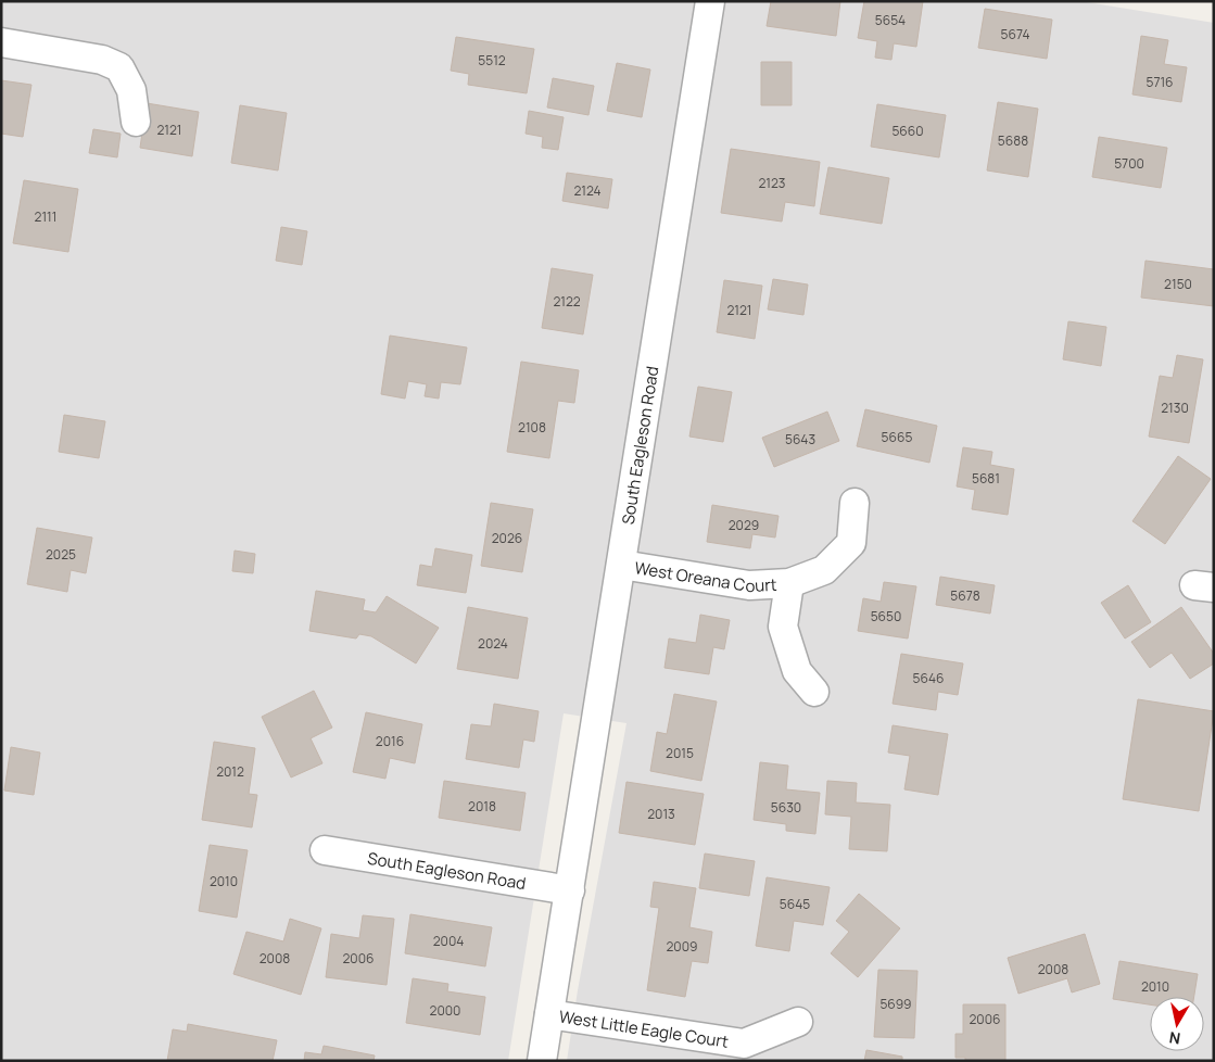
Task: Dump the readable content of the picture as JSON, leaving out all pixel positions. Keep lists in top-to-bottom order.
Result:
{
  "streets": {
    "street": ["South Eagleson Road", "West Oreana Court", "West Little Eagle Court"]
  },
  "crossings": [
    ["South Eagleson Road", "West Oreana Court"],
    ["South Eagleson Road", "West Little Eagle Court"]
  ],
  "house_numbers": [
    "5654",
    "5674",
    "5512",
    "5716",
    "2121",
    "5660",
    "5688",
    "5700",
    "2123",
    "2124",
    "2111",
    "2150",
    "2122",
    "2121",
    "2130",
    "2108",
    "5665",
    "5643",
    "5681",
    "2029",
    "2026",
    "2025",
    "5678",
    "5650",
    "2024",
    "5646",
    "2016",
    "2015",
    "2012",
    "2018",
    "5630",
    "2013",
    "2010",
    "5645",
    "2004",
    "2009",
    "2008",
    "2006",
    "2008",
    "2010",
    "5699",
    "2000",
    "2006"
  ],
  "north": "bottom"
}
